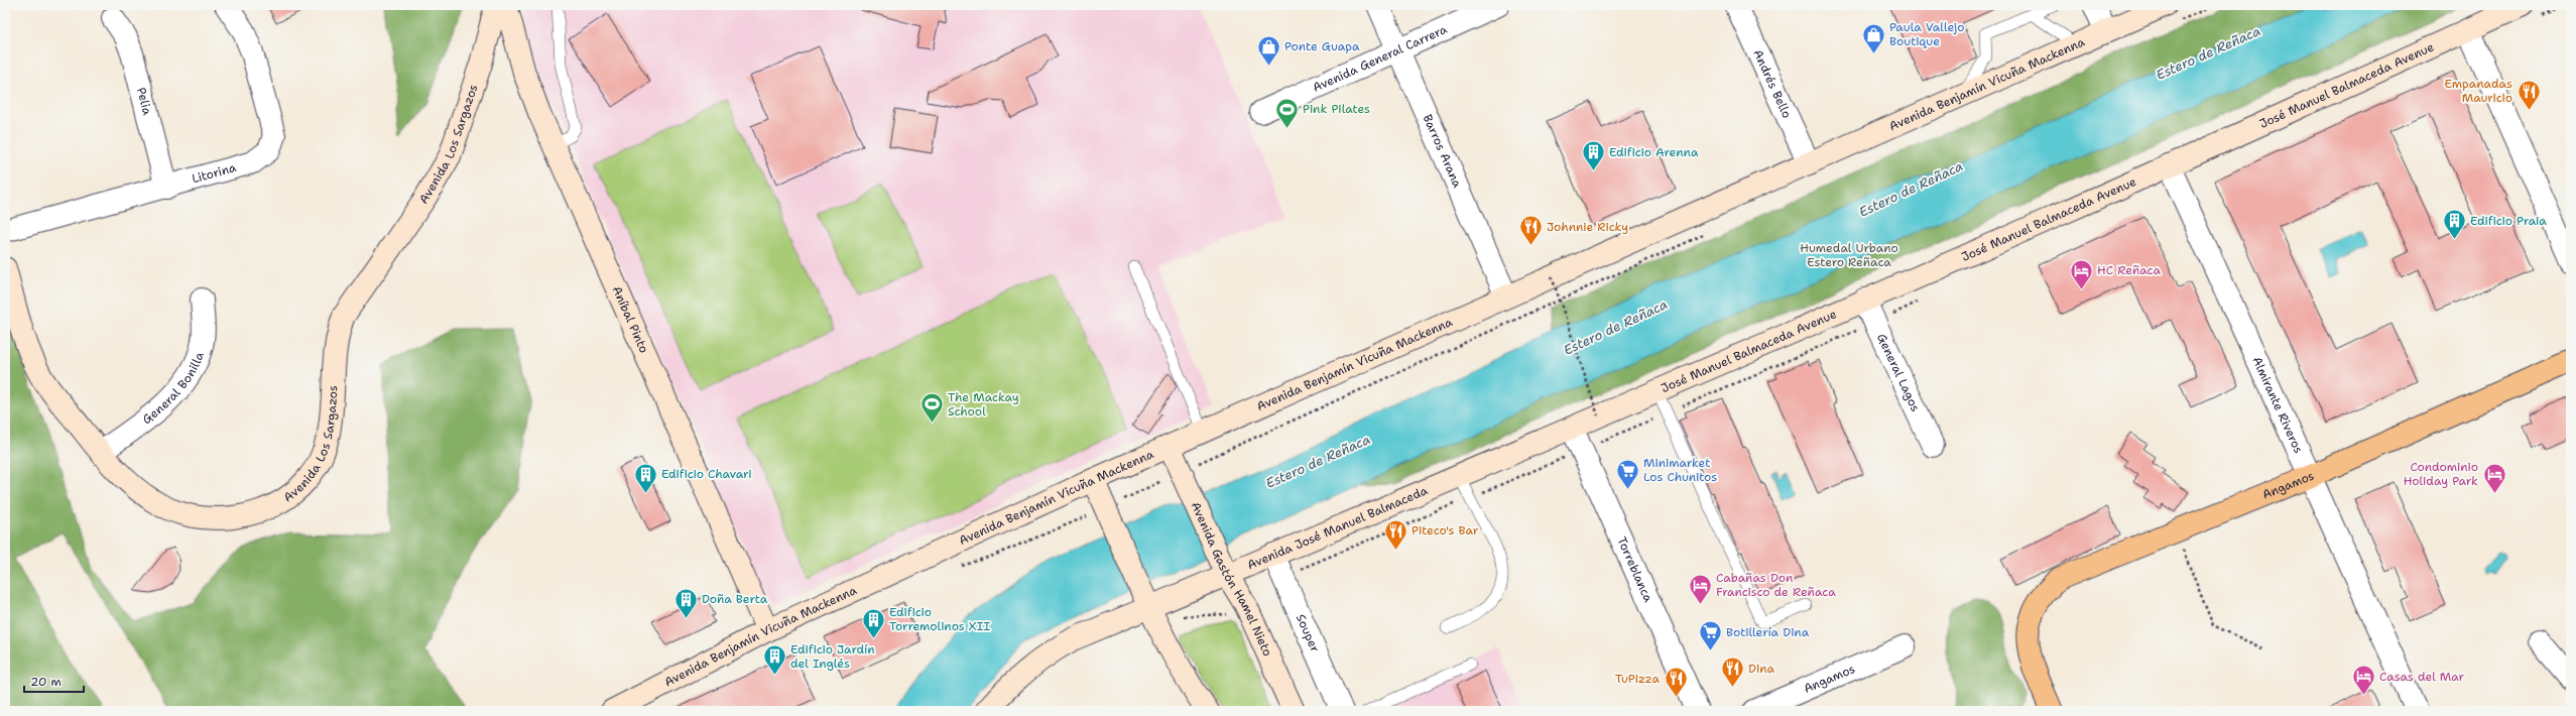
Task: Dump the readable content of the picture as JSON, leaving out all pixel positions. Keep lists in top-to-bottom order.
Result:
{
  "streets": {
    "main road": [
      "Avenida Benjamín Vicuña Mackenna",
      "José Manuel Balmaceda Avenue",
      "Avenida Los Sargazos",
      "Aníbal Pinto",
      "Angamos",
      "Avenida José Manuel Balmaceda",
      "Avenida Gastón Hamel Nieto"
    ],
    "street": [
      "Avenida General Carrera",
      "Andrés Bello",
      "Pelia",
      "Barros Arana",
      "Litorina",
      "General Lagos",
      "General Bonilla",
      "Almirante Riveros",
      "Torreblanca",
      "Souper"
    ]
  },
  "crossings": [
    ["Avenida General Carrera", "Barros Arana"],
    ["Andrés Bello", "Avenida Benjamín Vicuña Mackenna"],
    ["Avenida Benjamín Vicuña Mackenna", "Barros Arana"],
    ["Avenida Benjamín Vicuña Mackenna", "Aníbal Pinto"],
    ["Avenida Benjamín Vicuña Mackenna", "Avenida Gastón Hamel Nieto"],
    ["José Manuel Balmaceda Avenue", "General Lagos"],
    ["José Manuel Balmaceda Avenue", "Almirante Riveros"],
    ["José Manuel Balmaceda Avenue", "Avenida José Manuel Balmaceda"],
    ["José Manuel Balmaceda Avenue", "Torreblanca"],
    ["Pelia", "Litorina"],
    ["Avenida Los Sargazos", "General Bonilla"],
    ["Almirante Riveros", "Angamos"],
    ["Avenida José Manuel Balmaceda", "Torreblanca"],
    ["Avenida José Manuel Balmaceda", "Avenida Gastón Hamel Nieto"],
    ["Avenida José Manuel Balmaceda", "Souper"]
  ],
  "water": ["Estero de Reñaca"],
  "parks": ["Humedal Urbano Estero Reñaca"],
  "places": {
    "shop": ["Paula Vallejo Boutique", "Ponte Guapa"],
    "restaurant": [
      "Empanadas Mauricio",
      "Johnnie Ricky",
      "Piteco's Bar",
      "Dina",
      "TuPizza"
    ],
    "sports": ["Pink Pilates", "The Mackay School"],
    "building": [
      "Edificio Arenna",
      "Edificio Praia",
      "Edificio Chavari",
      "Doña Berta",
      "Edificio Torremolinos XII",
      "Edificio Jardín del Inglés"
    ],
    "hotel": [
      "HC Reñaca",
      "Condominio Holiday Park",
      "Cabañas Don Francisco de Reñaca",
      "Casas del Mar"
    ],
    "supermarket": ["Minimarket Los Chunitos", "Botillería Dina"]
  },
  "scale_bar": "20 m"
}
